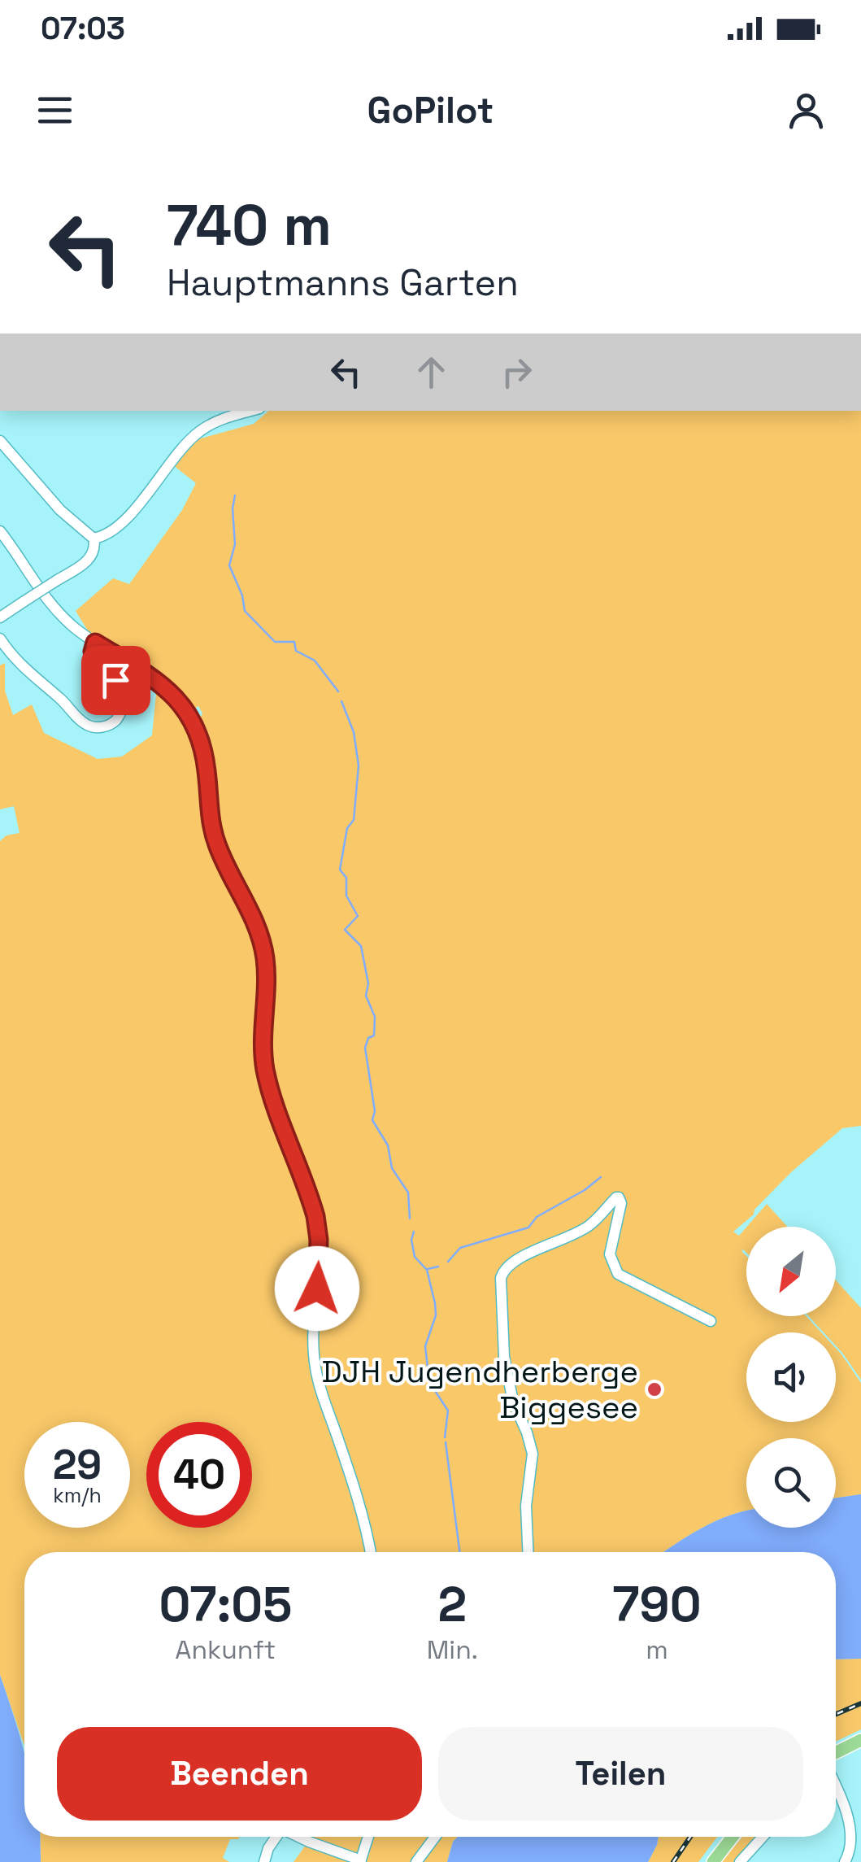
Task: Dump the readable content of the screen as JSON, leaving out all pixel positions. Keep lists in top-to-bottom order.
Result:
{
  "places": ["DJH Jugendherberge Biggesee"],
  "north": "bottom left",
  "page": {
    "status": "07:03",
    "header": "GoPilot",
    "turn": ["740 m", "Hauptmanns Garten"],
    "speed": "29 km/h",
    "limit": "40",
    "eta": [
      "07:05",
      "Ankunft",
      "2",
      "Min.",
      "790",
      "m"
    ],
    "buttons": ["Beenden", "Teilen"]
  }
}
